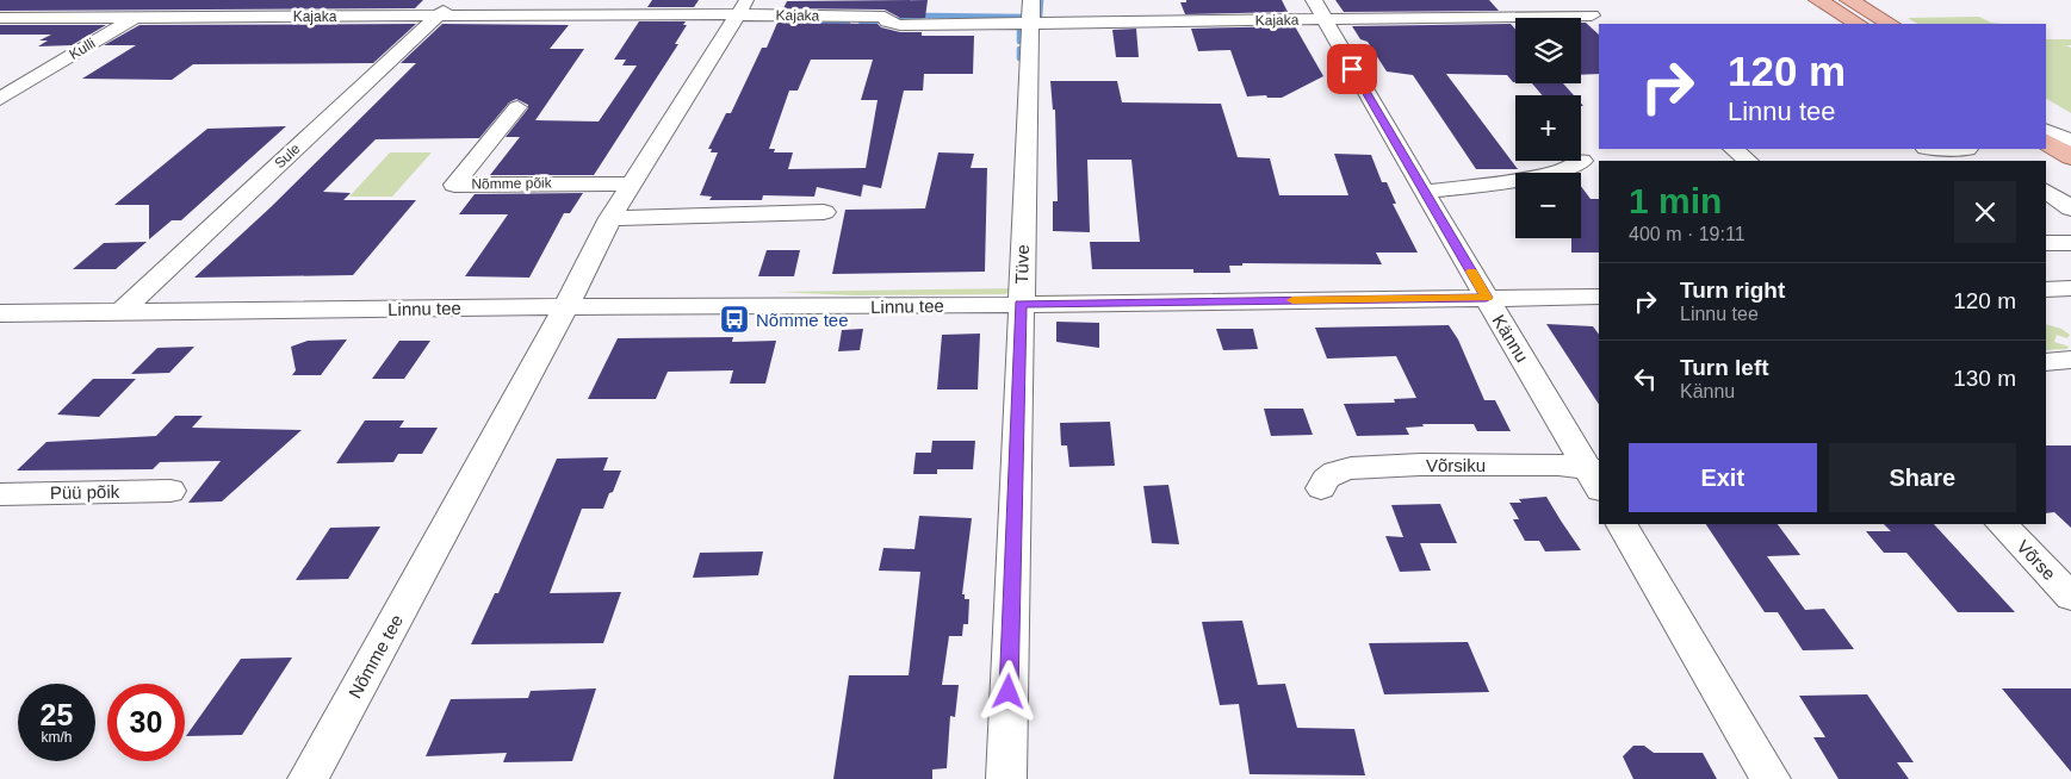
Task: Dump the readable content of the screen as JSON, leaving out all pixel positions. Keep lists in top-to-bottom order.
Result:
{
  "streets": {
    "street": [
      "Kajaka",
      "Kulli",
      "Sule",
      "Nõmme põik",
      "Tüve",
      "Linnu tee",
      "Kännu",
      "Võrsiku",
      "Püü põik",
      "Võrse",
      "Nõmme tee"
    ]
  },
  "crossings": [
    ["Kajaka", "Kulli"],
    ["Kajaka", "Sule"],
    ["Kajaka", "Tüve"],
    ["Kajaka", "Kännu"],
    ["Kajaka", "Nõmme tee"],
    ["Sule", "Linnu tee"],
    ["Nõmme põik", "Nõmme tee"],
    ["Tüve", "Linnu tee"],
    ["Linnu tee", "Kännu"],
    ["Linnu tee", "Nõmme tee"],
    ["Kännu", "Võrsiku"]
  ],
  "places": {
    "bus stop": ["Nõmme tee"]
  },
  "page": {
    "map_buttons": ["+", "−"],
    "turn": ["120 m", "Linnu tee"],
    "heading": ["1 min", "400 m · 19:11"],
    "list": [
      {
        "name": "Turn right",
        "note": "Linnu tee",
        "value": "120 m"
      },
      {
        "name": "Turn left",
        "note": "Kännu",
        "value": "130 m"
      }
    ],
    "buttons": ["Exit", "Share"],
    "speed": "25 km/h",
    "limit": "30"
  }
}
